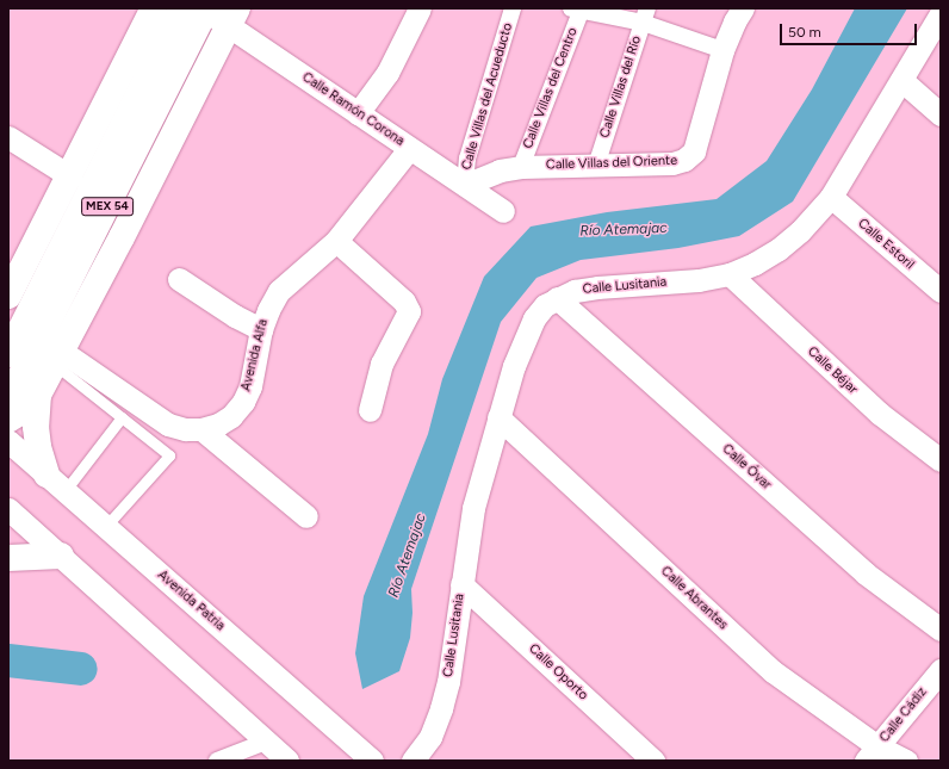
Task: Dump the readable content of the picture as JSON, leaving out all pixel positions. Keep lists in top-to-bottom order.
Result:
{
  "streets": {
    "main road": ["MEX 54"],
    "street": [
      "Calle Villas del Río",
      "Calle Villas del Centro",
      "Calle Villas del Acueducto",
      "Calle Ramón Corona",
      "Calle Villas del Oriente",
      "Calle Estoril",
      "Calle Lusitania",
      "Avenida Alfa",
      "Calle Béjar",
      "Calle Óvar",
      "Calle Abrantes",
      "Avenida Patria",
      "Calle Oporto",
      "Calle Cádiz"
    ]
  },
  "crossings": [
    ["Calle Villas del Río", "Calle Villas del Oriente"],
    ["Calle Villas del Centro", "Calle Villas del Oriente"],
    ["Calle Villas del Acueducto", "Calle Ramón Corona"],
    ["Calle Villas del Acueducto", "Calle Villas del Oriente"],
    ["Calle Ramón Corona", "Calle Villas del Oriente"],
    ["Calle Ramón Corona", "MEX 54"],
    ["Calle Ramón Corona", "Avenida Alfa"],
    ["Calle Estoril", "Calle Lusitania"],
    ["Calle Lusitania", "Calle Béjar"],
    ["Calle Lusitania", "Calle Óvar"],
    ["Calle Lusitania", "Calle Abrantes"],
    ["Calle Lusitania", "Calle Oporto"],
    ["Calle Abrantes", "Calle Cádiz"]
  ],
  "water": ["Río Atemajac"],
  "scale_bar": "50 m"
}
